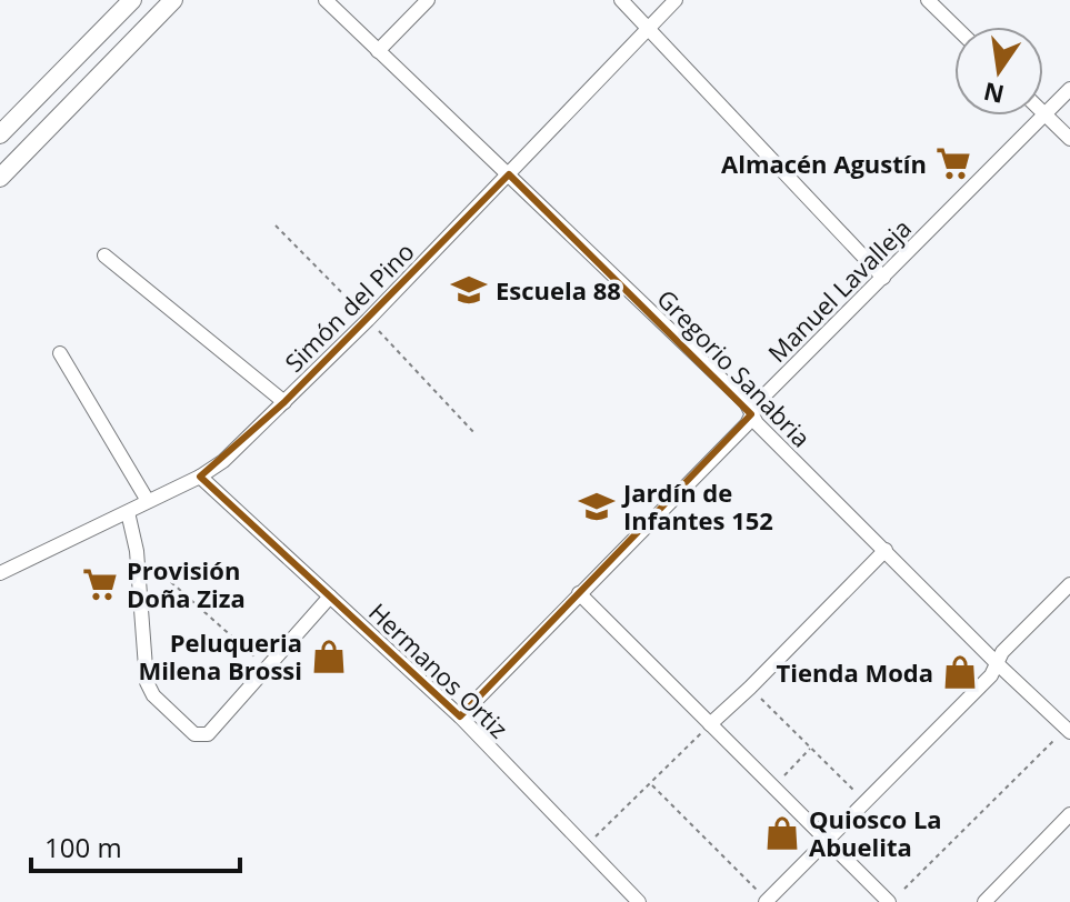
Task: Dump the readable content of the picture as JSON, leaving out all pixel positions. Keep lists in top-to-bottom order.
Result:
{
  "streets": {
    "street": [
      "Manuel Lavalleja",
      "Simón del Pino",
      "Gregorio Sanabria",
      "Hermanos Ortiz"
    ]
  },
  "crossings": [
    ["Manuel Lavalleja", "Gregorio Sanabria"],
    ["Manuel Lavalleja", "Hermanos Ortiz"],
    ["Simón del Pino", "Gregorio Sanabria"],
    ["Simón del Pino", "Hermanos Ortiz"]
  ],
  "places": {
    "supermarket": ["Almacén Agustín", "Provisión Doña Ziza"],
    "school or university": ["Escuela 88", "Jardín de Infantes 152"],
    "shop": ["Peluqueria Milena Brossi", "Tienda Moda", "Quiosco La Abuelita"]
  },
  "scale_bar": "100 m",
  "north": "bottom"
}
